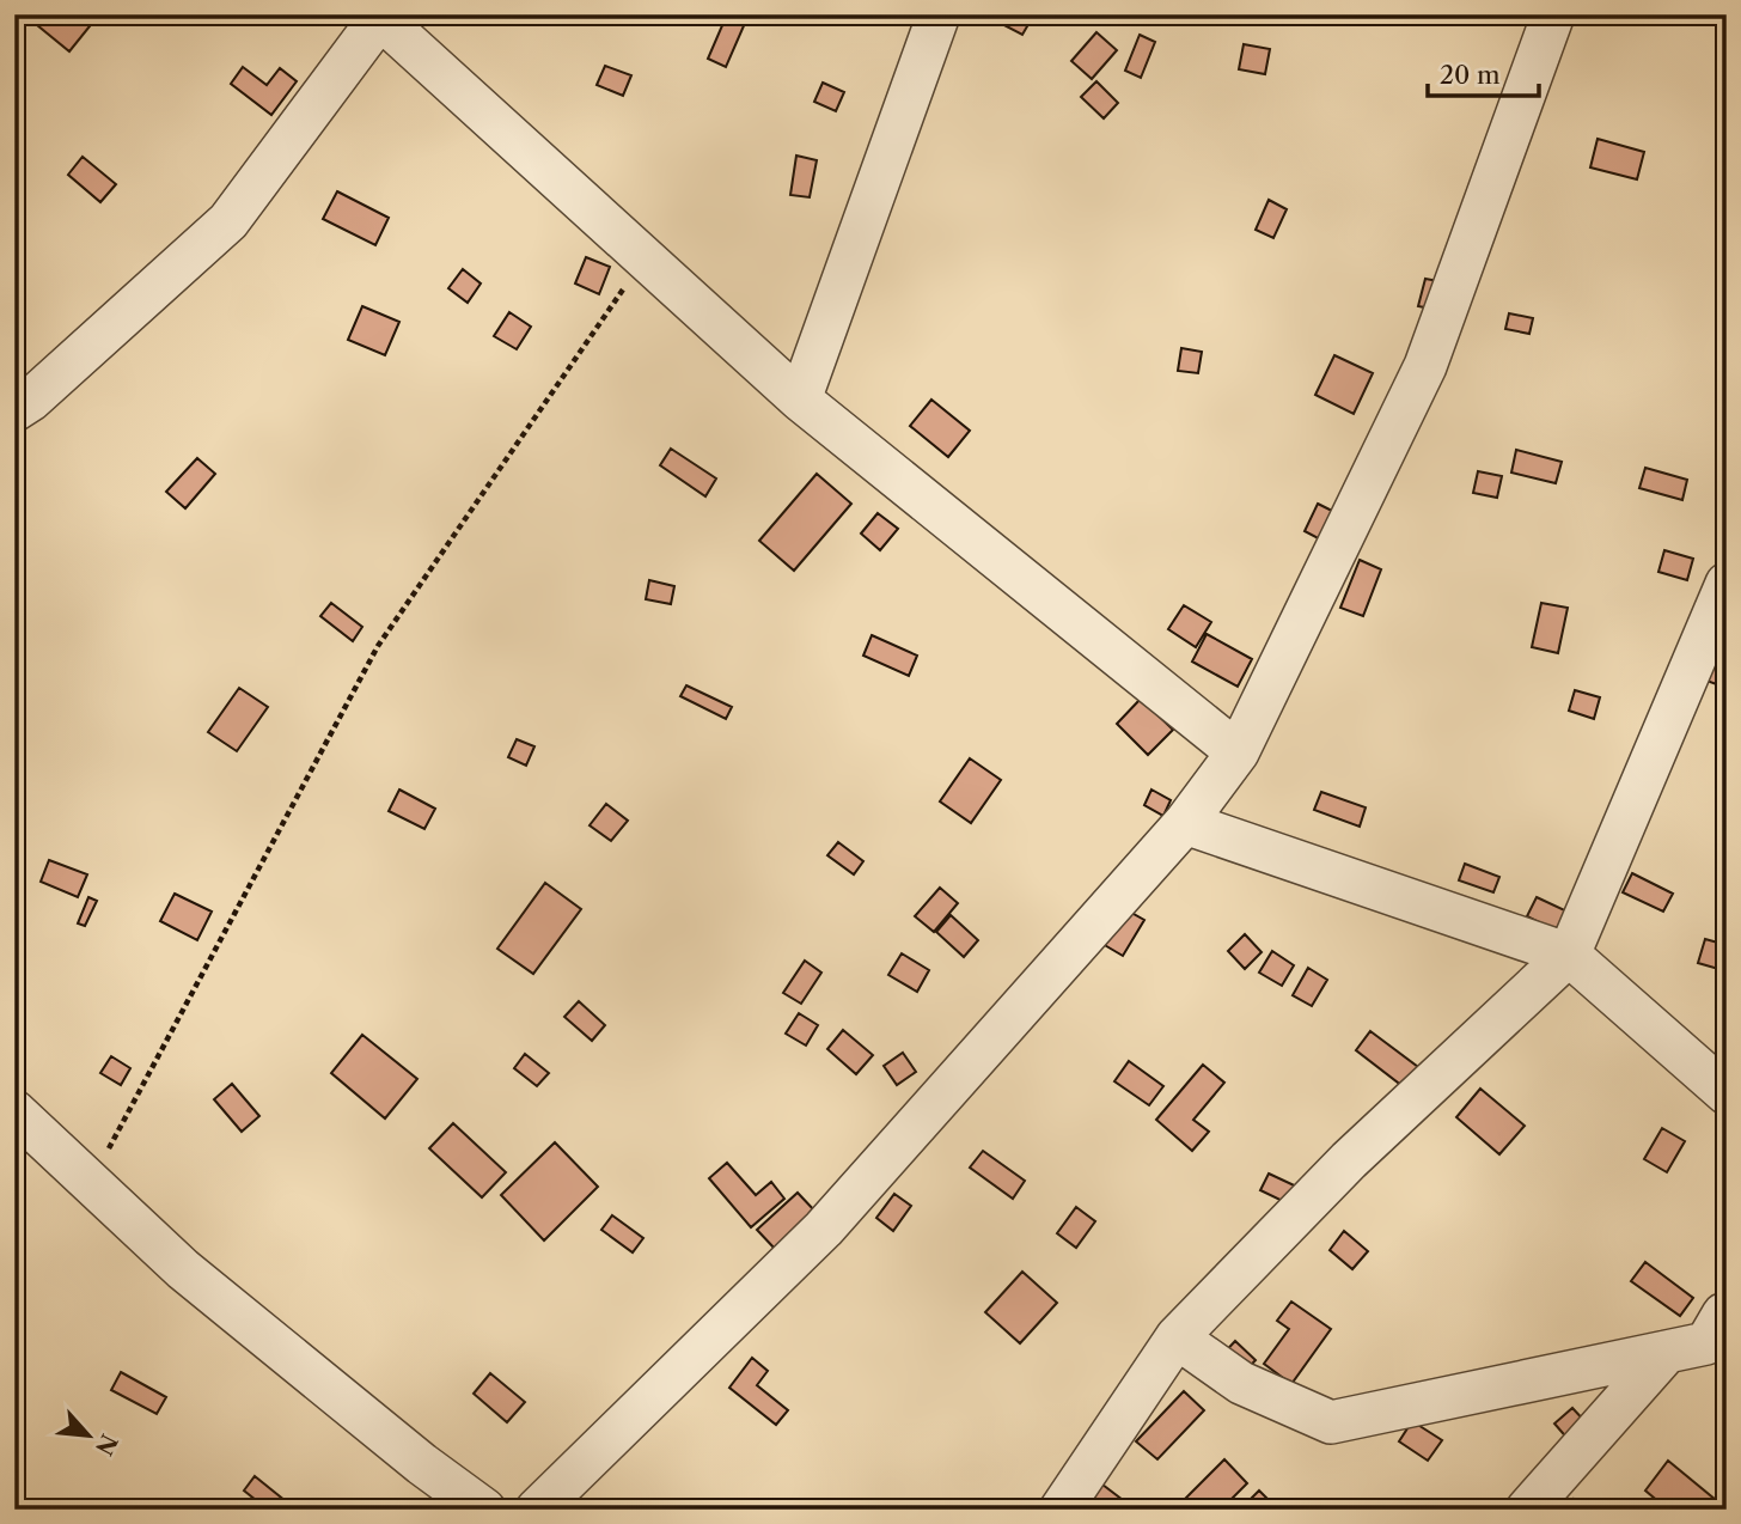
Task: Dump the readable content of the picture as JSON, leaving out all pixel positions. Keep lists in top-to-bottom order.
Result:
{
  "scale_bar": "20 m",
  "north": "bottom right"
}
